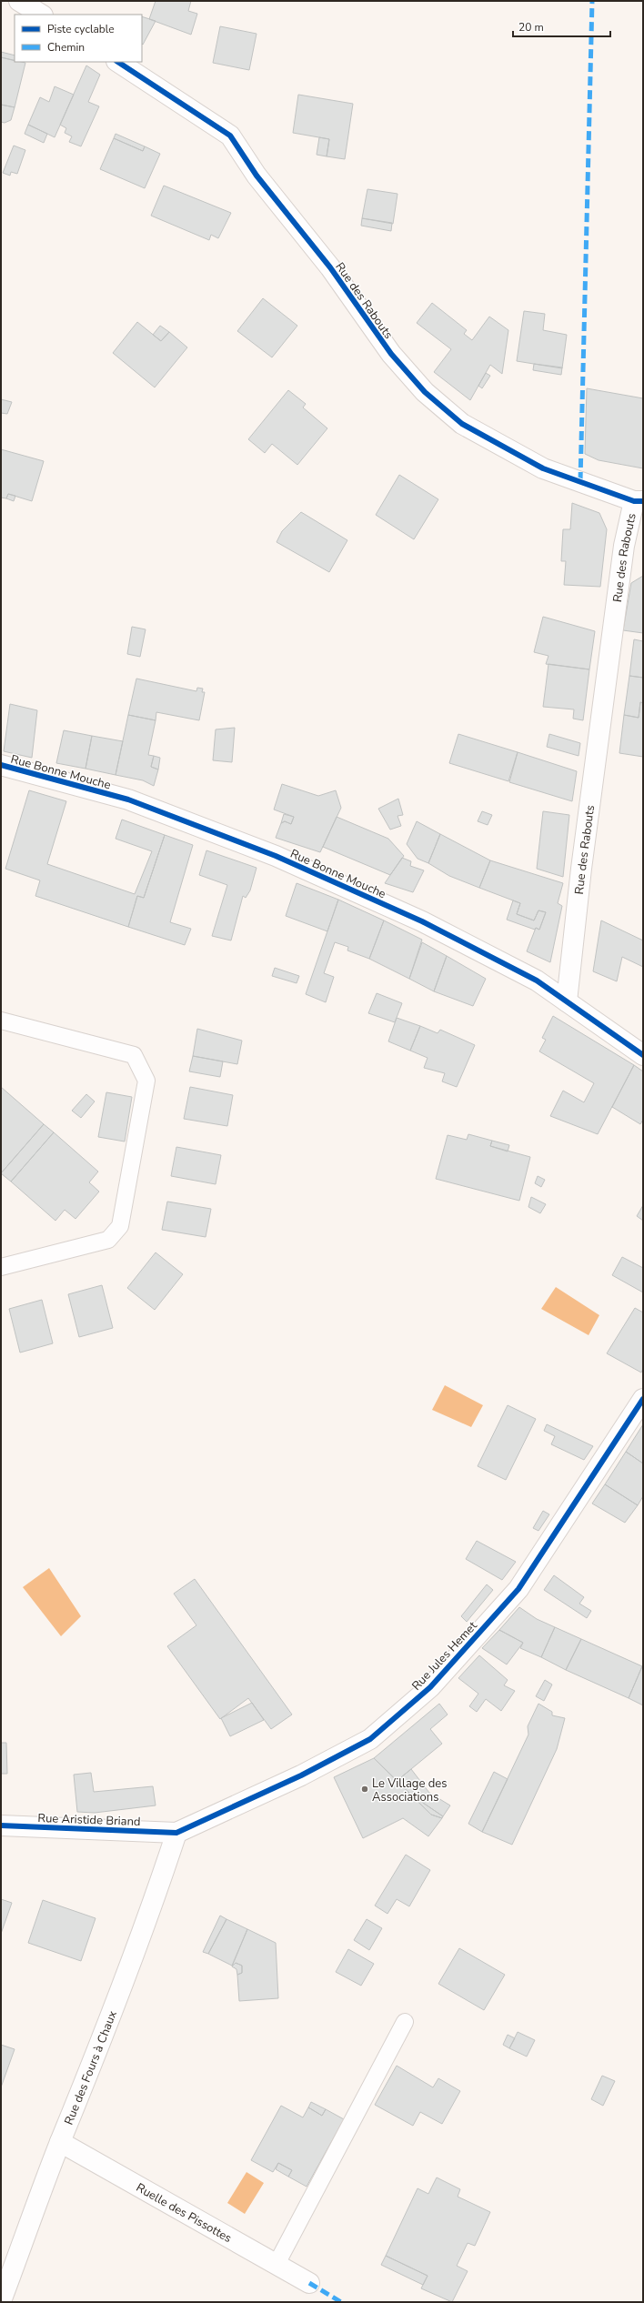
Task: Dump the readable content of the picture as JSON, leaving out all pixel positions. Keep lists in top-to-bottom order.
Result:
{
  "streets": {
    "street": [
      "Rue des Rabouts",
      "Rue Bonne Mouche",
      "Rue Jules Hemet",
      "Rue Aristide Briand",
      "Rue des Fours à Chaux",
      "Ruelle des Pissottes"
    ]
  },
  "crossings": [
    ["Rue des Rabouts", "Rue Bonne Mouche"],
    ["Rue Jules Hemet", "Rue Aristide Briand"],
    ["Rue Jules Hemet", "Rue des Fours à Chaux"],
    ["Rue Aristide Briand", "Rue des Fours à Chaux"],
    ["Rue des Fours à Chaux", "Ruelle des Pissottes"]
  ],
  "places": ["Le Village des Associations"],
  "legend": ["Piste cyclable", "Chemin"],
  "scale_bar": "20 m"
}
